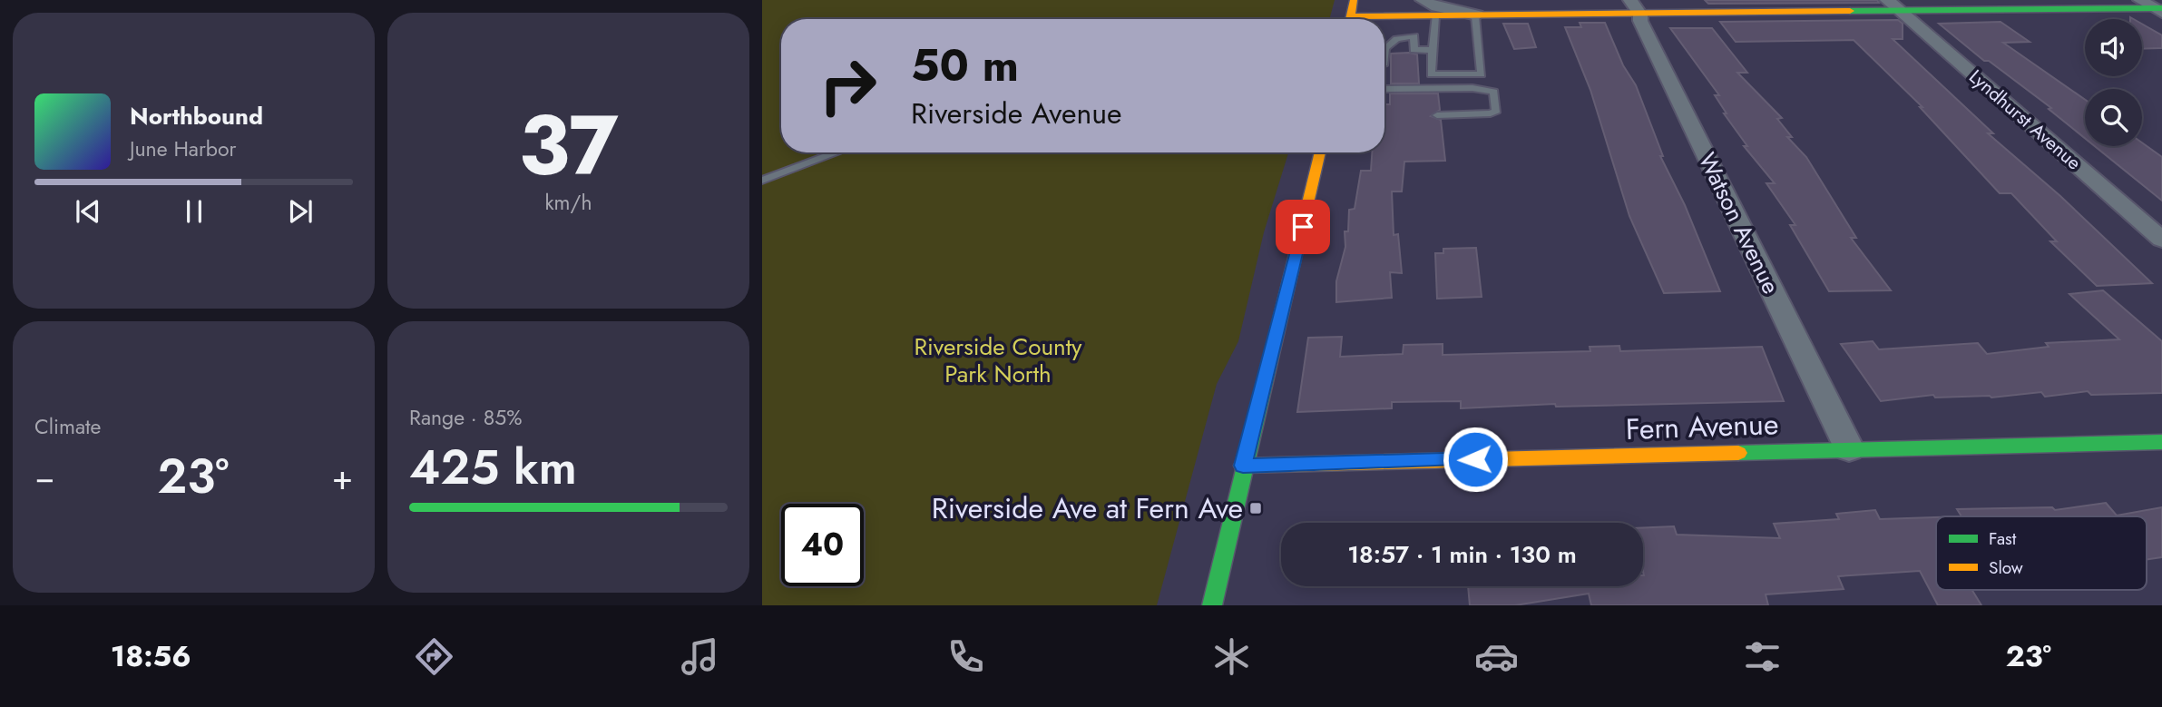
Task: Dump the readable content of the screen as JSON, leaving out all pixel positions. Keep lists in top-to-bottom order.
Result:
{
  "streets": {
    "street": ["Lyndhurst Avenue", "Watson Avenue", "Fern Avenue"]
  },
  "crossings": [
    ["Watson Avenue", "Fern Avenue"]
  ],
  "parks": ["Riverside County Park North"],
  "places": {
    "transit": ["Riverside Ave at Fern Ave"]
  },
  "legend": ["Fast", "Slow"],
  "page": {
    "tile": [
      ["37", "km/h"],
      "Climate",
      ["Range · 85%", "425 km"]
    ],
    "turn": ["50 m", "Riverside Avenue"],
    "song": ["Northbound", "June Harbor"],
    "heat": ["−", "23°", "+"],
    "limit": "40",
    "trip": "18:57 · 1 min · 130 m",
    "tabs": ["18:56", "23°"]
  }
}
